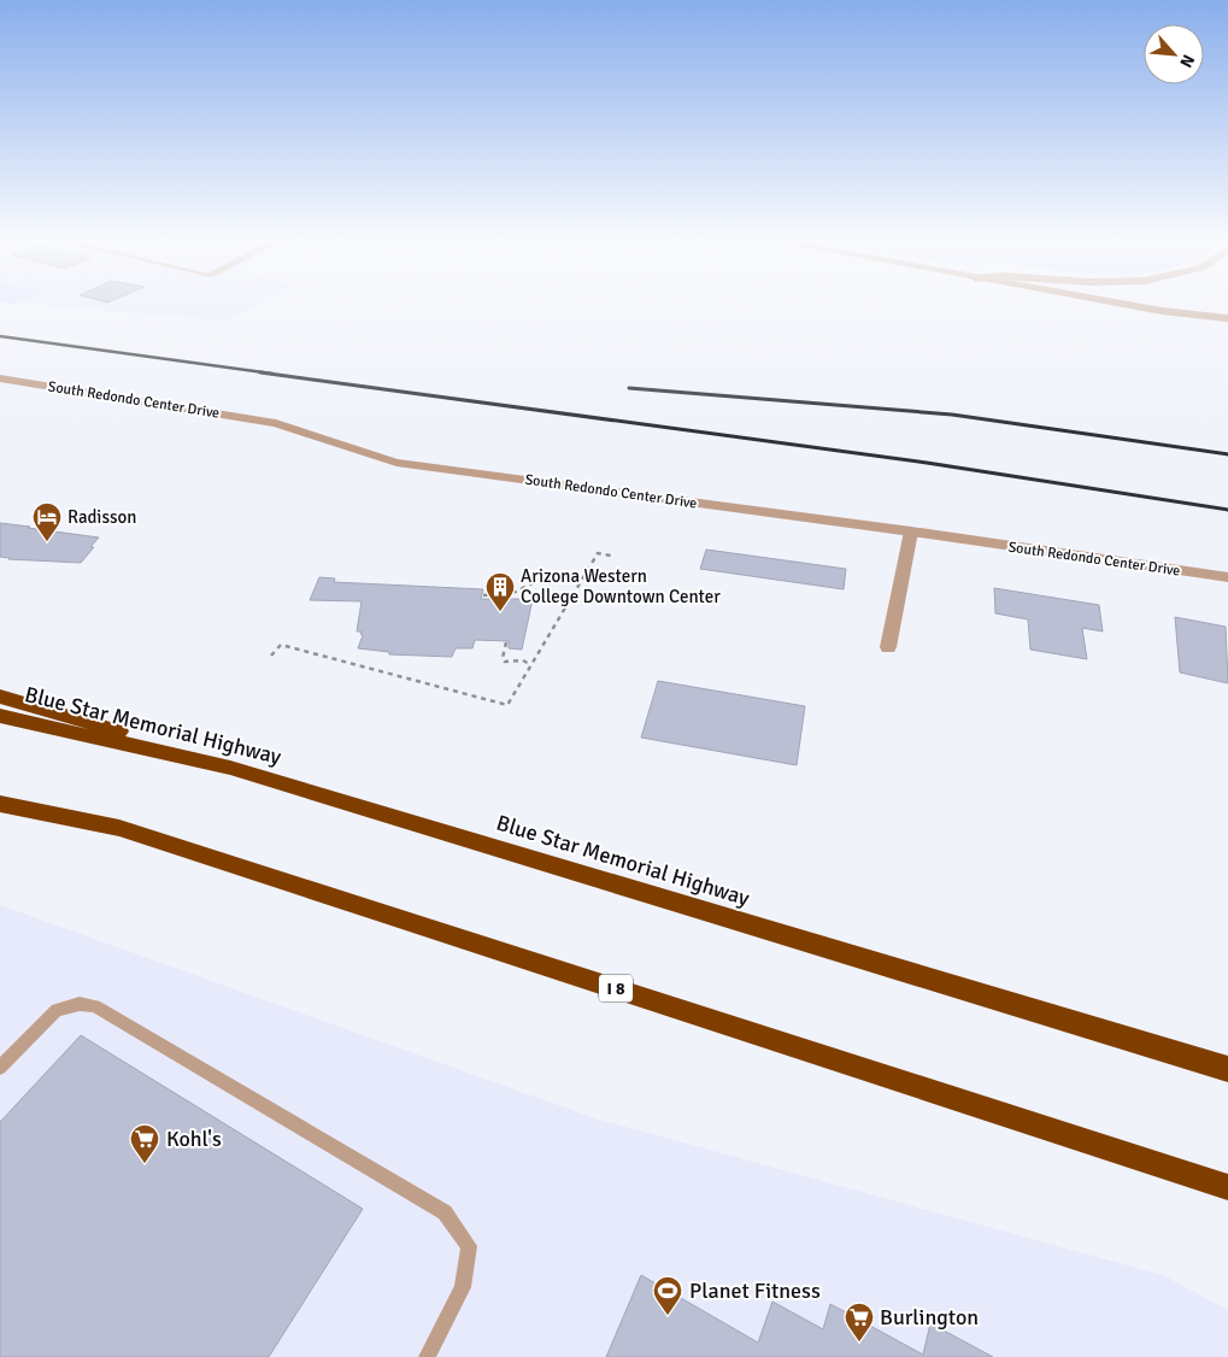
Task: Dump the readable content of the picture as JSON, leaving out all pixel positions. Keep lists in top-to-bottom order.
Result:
{
  "streets": {
    "highway": ["Blue Star Memorial Highway", "I 8"],
    "street": ["South Redondo Center Drive"]
  },
  "places": {
    "hotel": ["Radisson"],
    "building": ["Arizona Western College Downtown Center"],
    "supermarket": ["Kohl's", "Burlington"],
    "sports": ["Planet Fitness"]
  },
  "north": "bottom right"
}
